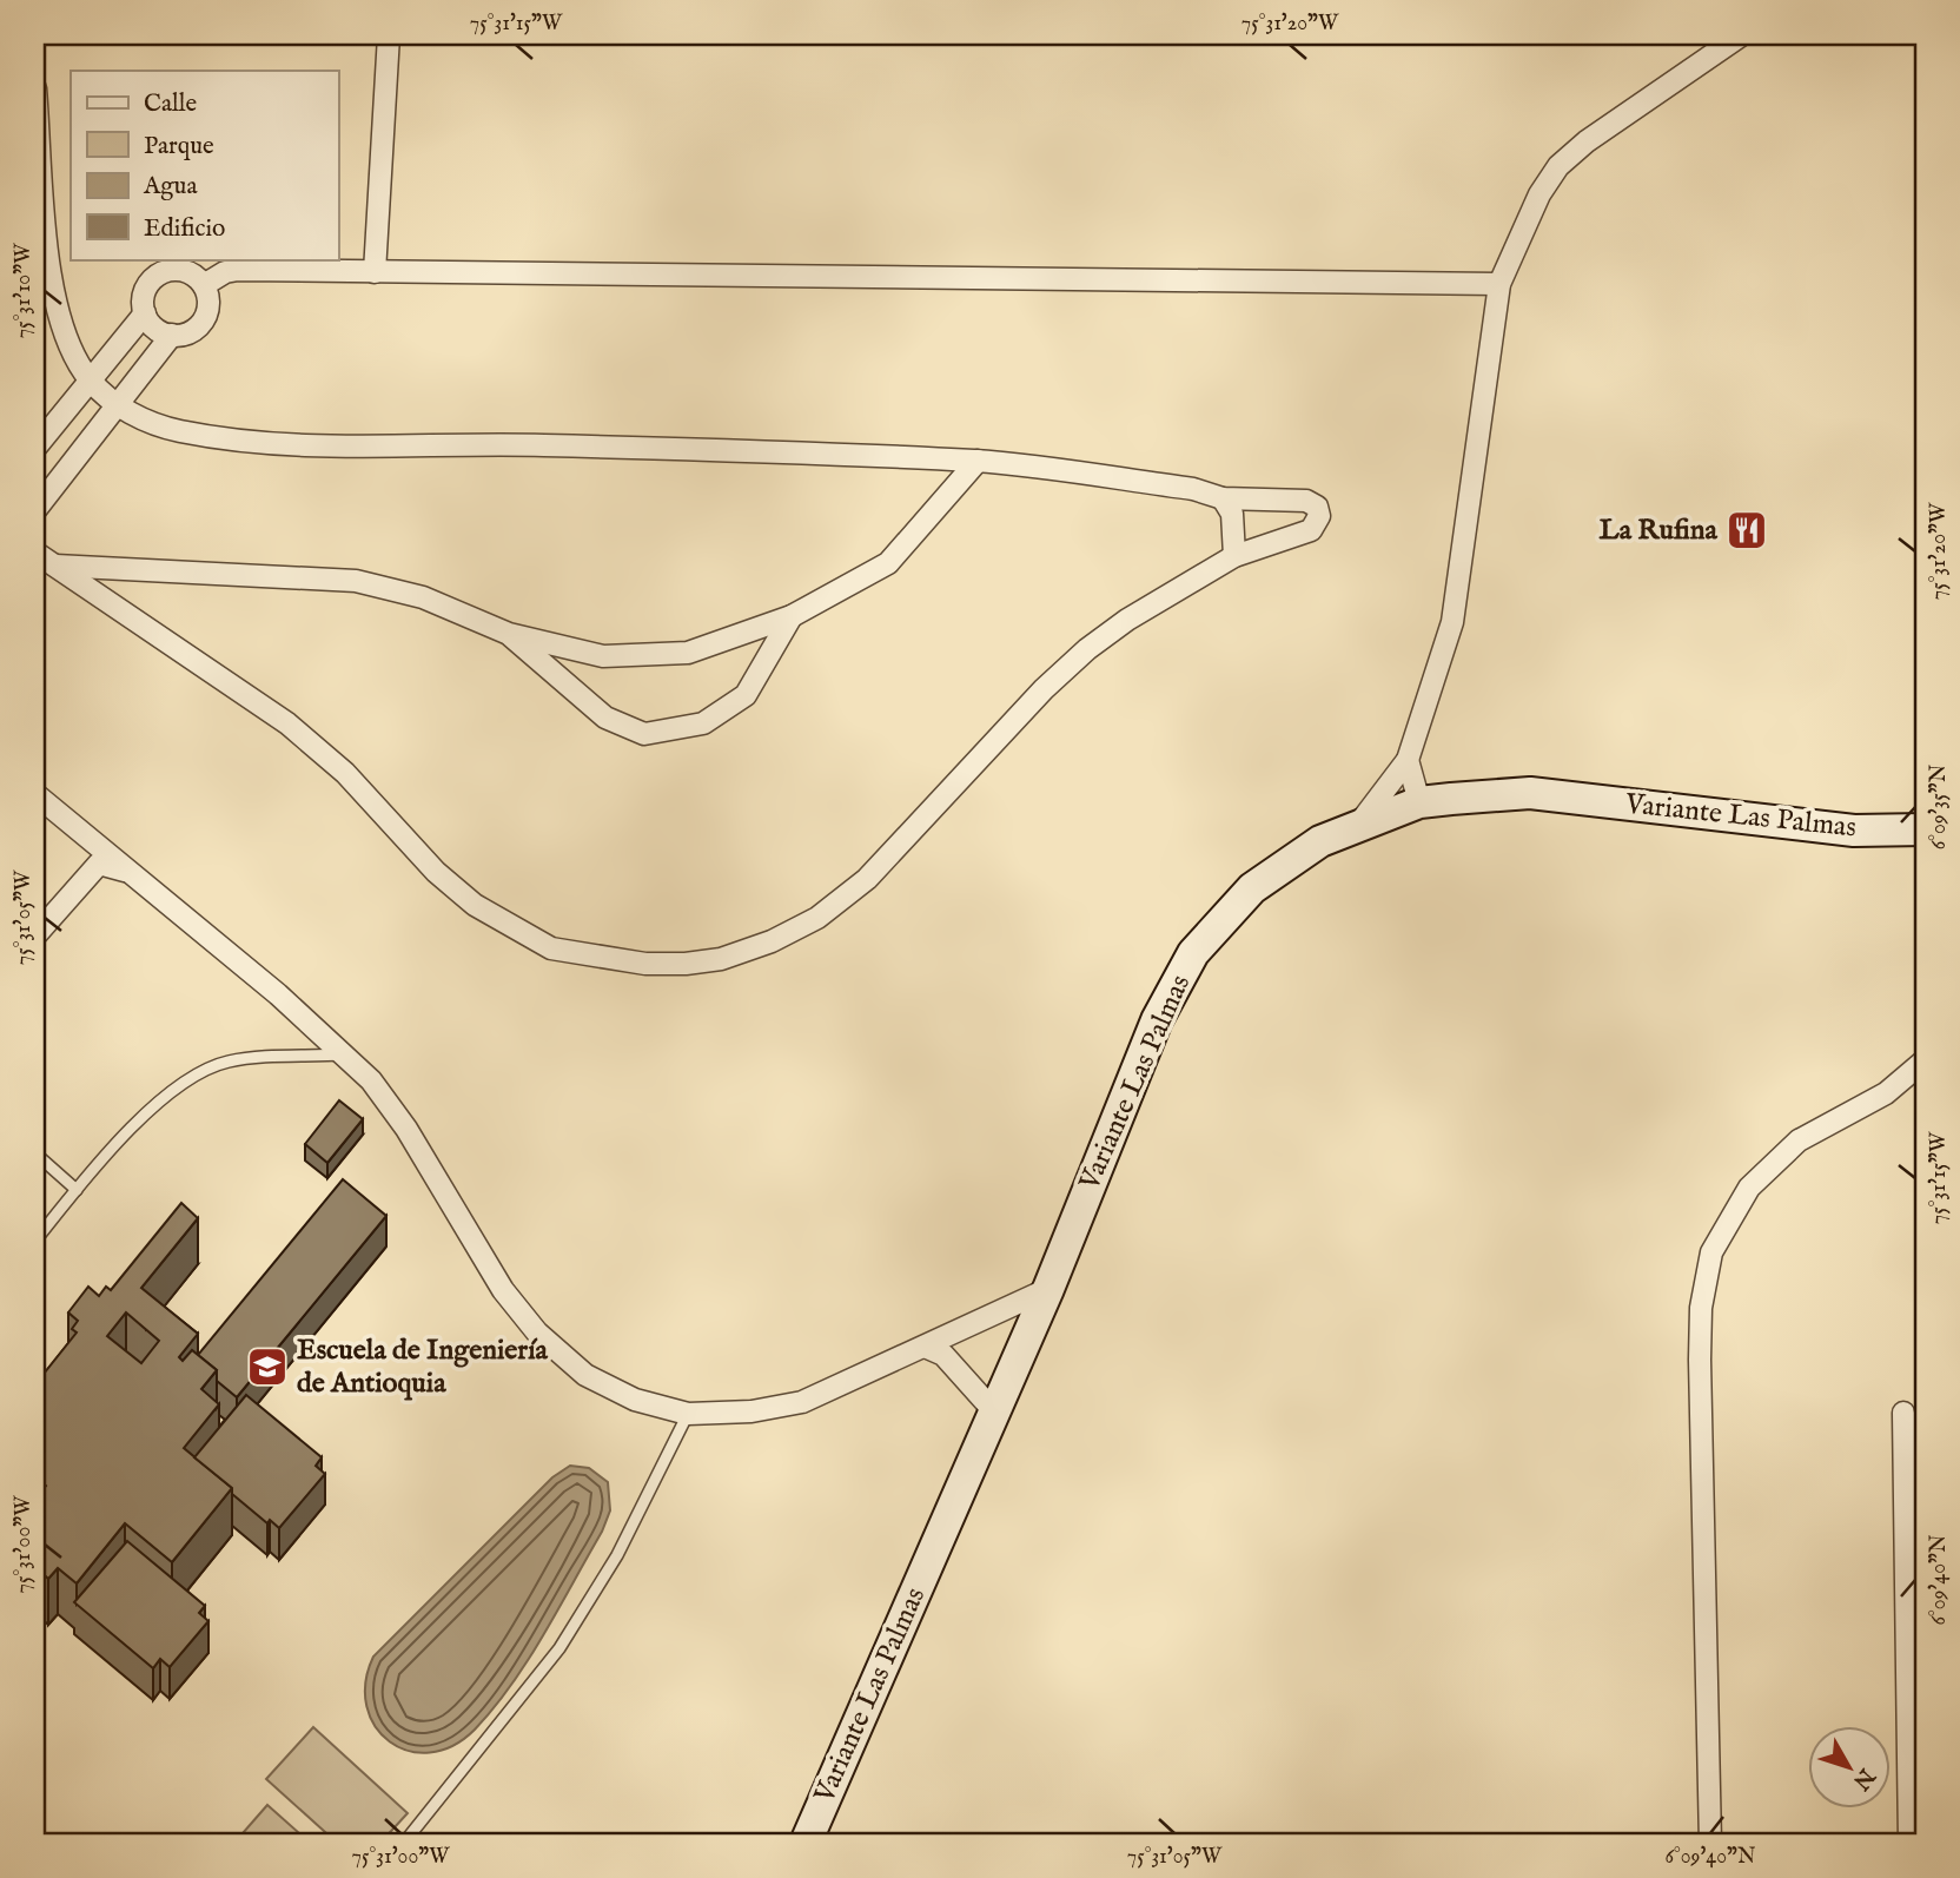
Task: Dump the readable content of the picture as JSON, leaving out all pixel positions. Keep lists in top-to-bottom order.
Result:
{
  "streets": {
    "main road": ["Variante Las Palmas"]
  },
  "places": {
    "restaurant": ["La Rufina"],
    "school or university": ["Escuela de Ingeniería de Antioquia"]
  },
  "legend": [
    "Calle",
    "Parque",
    "Agua",
    "Edificio"
  ],
  "north": "bottom right",
  "coordinates": [
    "75°31'15\"W",
    "75°31'20\"W",
    "75°31'10\"W",
    "6°09'35\"N",
    "75°31'05\"W",
    "75°31'00\"W",
    "6°09'40\"N"
  ]
}
